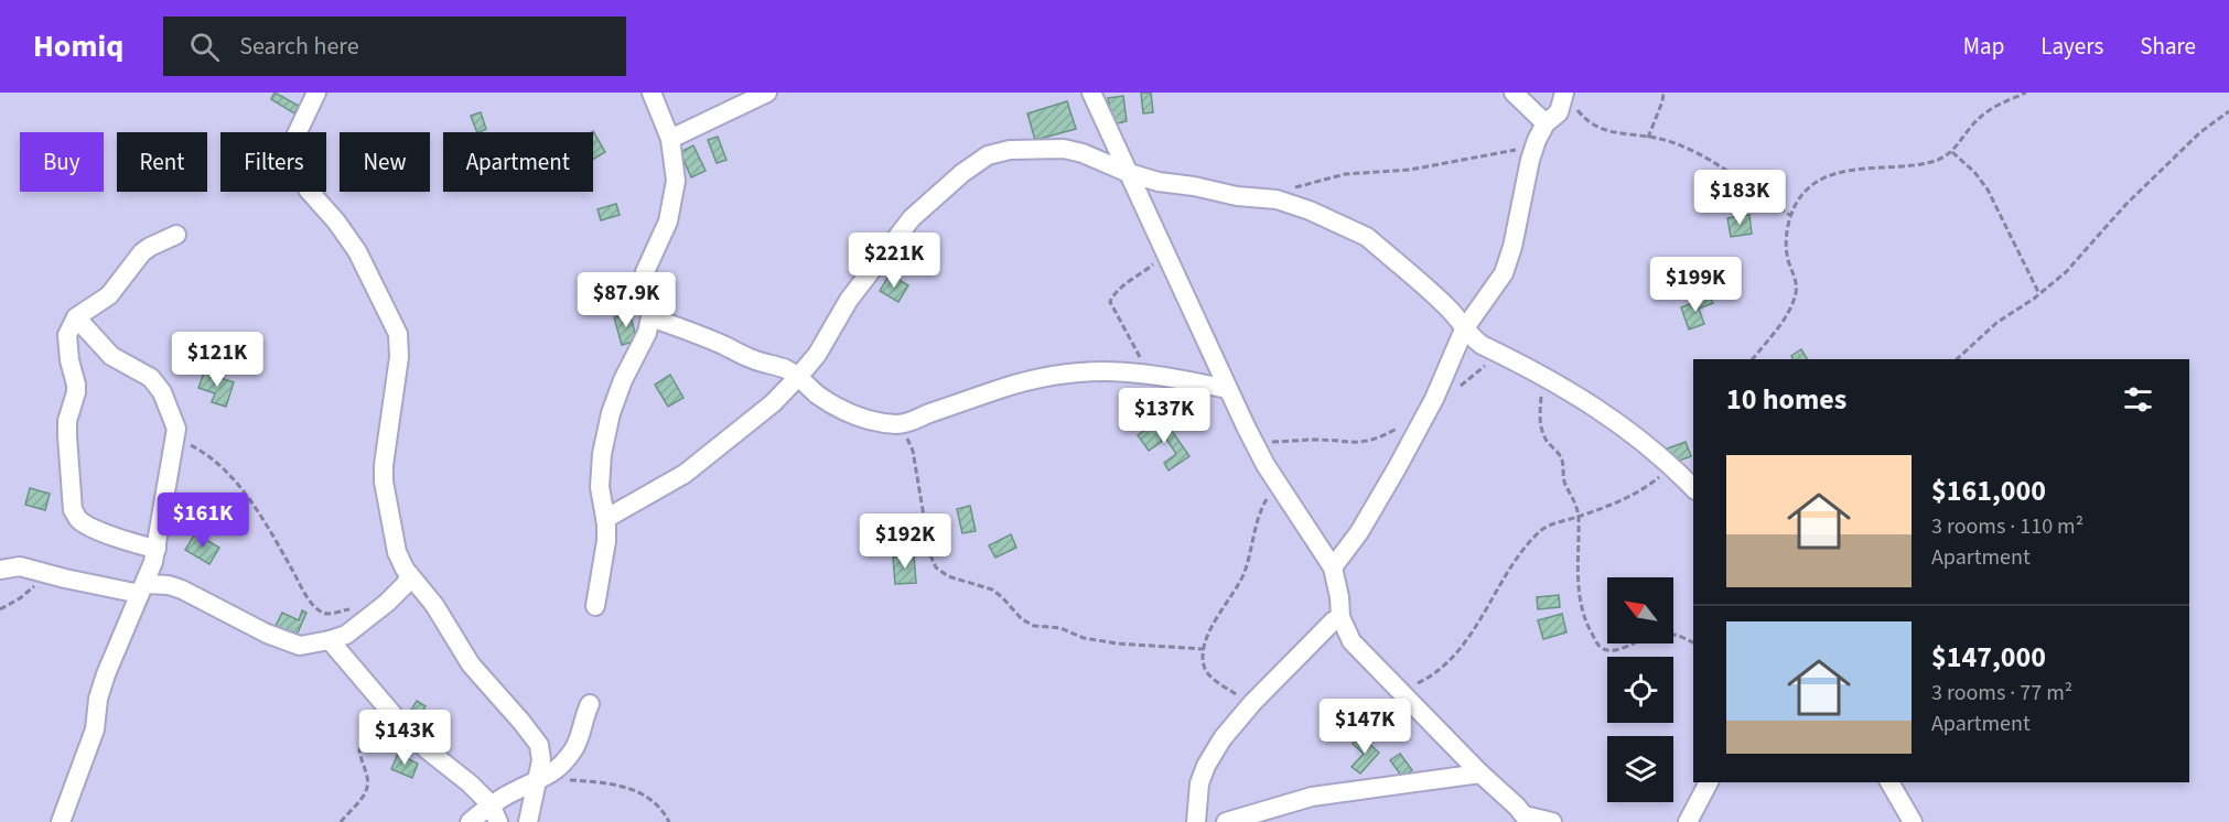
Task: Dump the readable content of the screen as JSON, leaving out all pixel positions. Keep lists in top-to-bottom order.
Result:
{
  "north": "top left",
  "page": {
    "header": "Homiq",
    "search": "Search here",
    "nav": ["Map", "Layers", "Share"],
    "chip": [
      "Buy",
      "Rent",
      "Filters",
      "New",
      "Apartment"
    ],
    "price": [
      "$183K",
      "$221K",
      "$199K",
      "$87.9K",
      "$121K",
      "$137K",
      "$161K",
      "$192K",
      "$147K",
      "$143K"
    ],
    "heading": "10 homes",
    "list": [
      {
        "name": "$161,000",
        "note": "3 rooms · 110 m² · Apartment"
      },
      {
        "name": "$147,000",
        "note": "3 rooms · 77 m² · Apartment"
      }
    ]
  }
}
